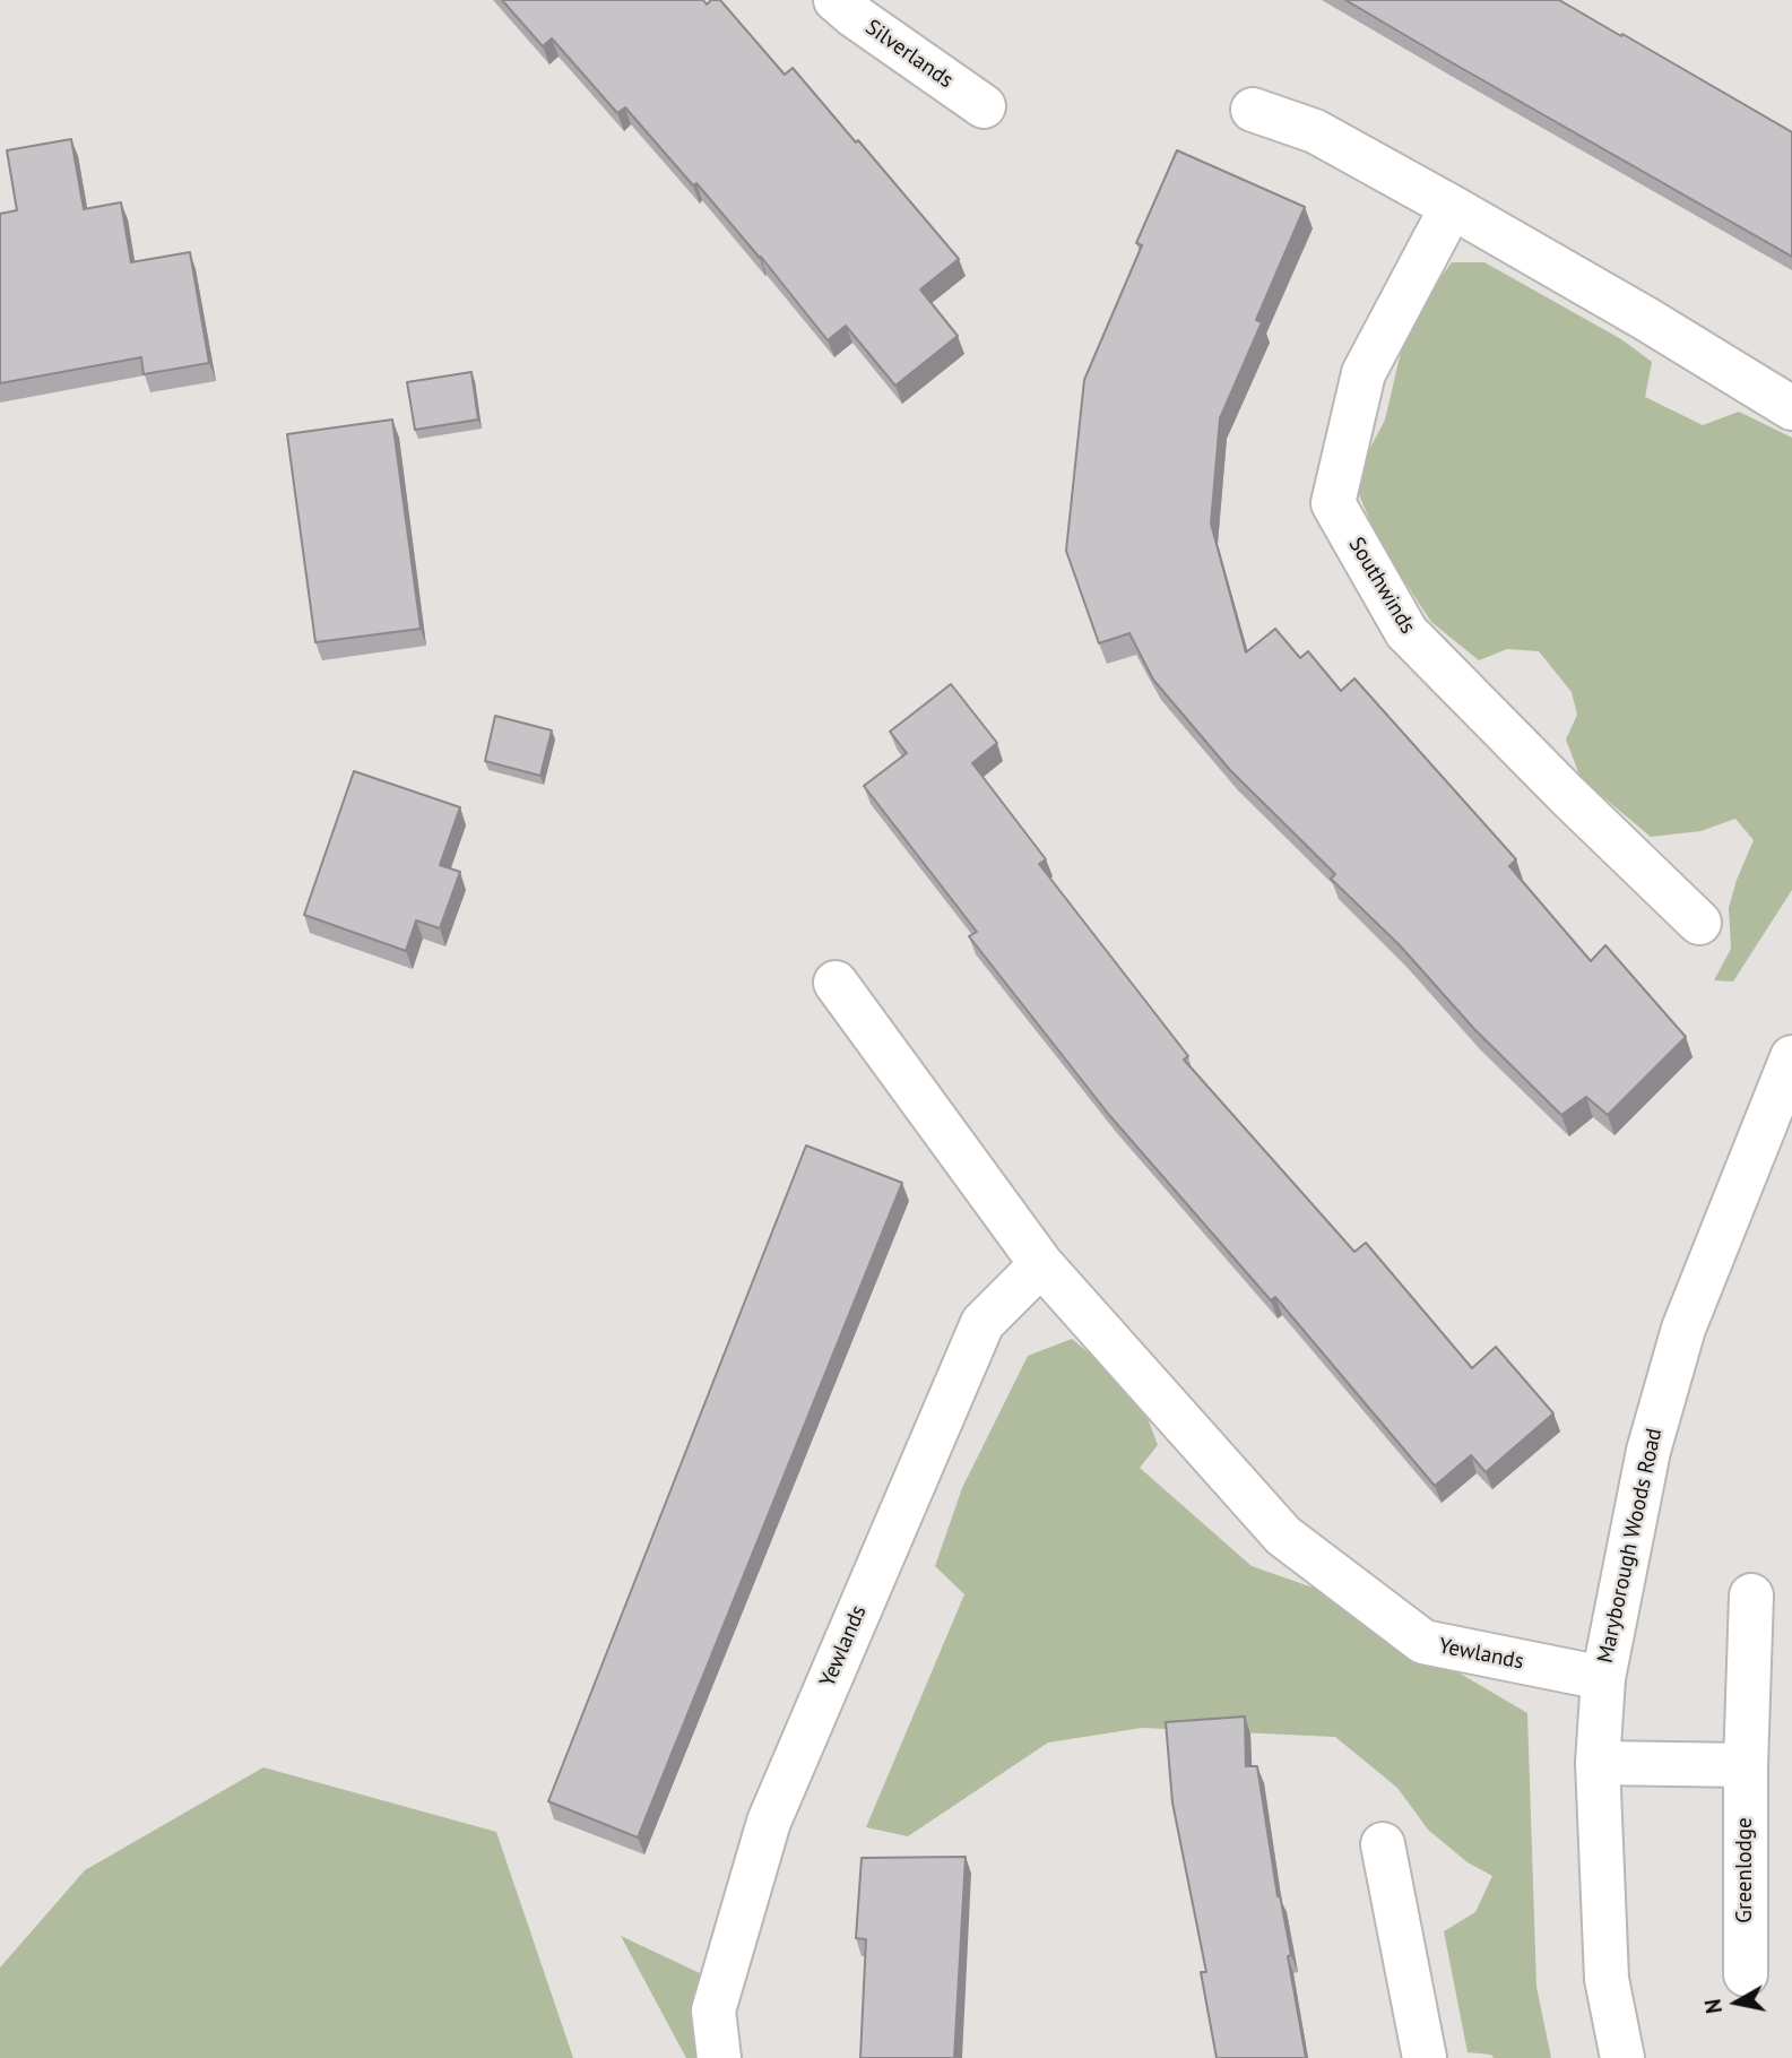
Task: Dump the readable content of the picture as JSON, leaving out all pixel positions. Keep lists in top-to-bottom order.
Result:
{
  "streets": {
    "street": [
      "Silverlands",
      "Southwinds",
      "Maryborough Woods Road",
      "Yewlands",
      "Greenlodge"
    ]
  },
  "crossings": [
    ["Maryborough Woods Road", "Yewlands"]
  ],
  "north": "left"
}
